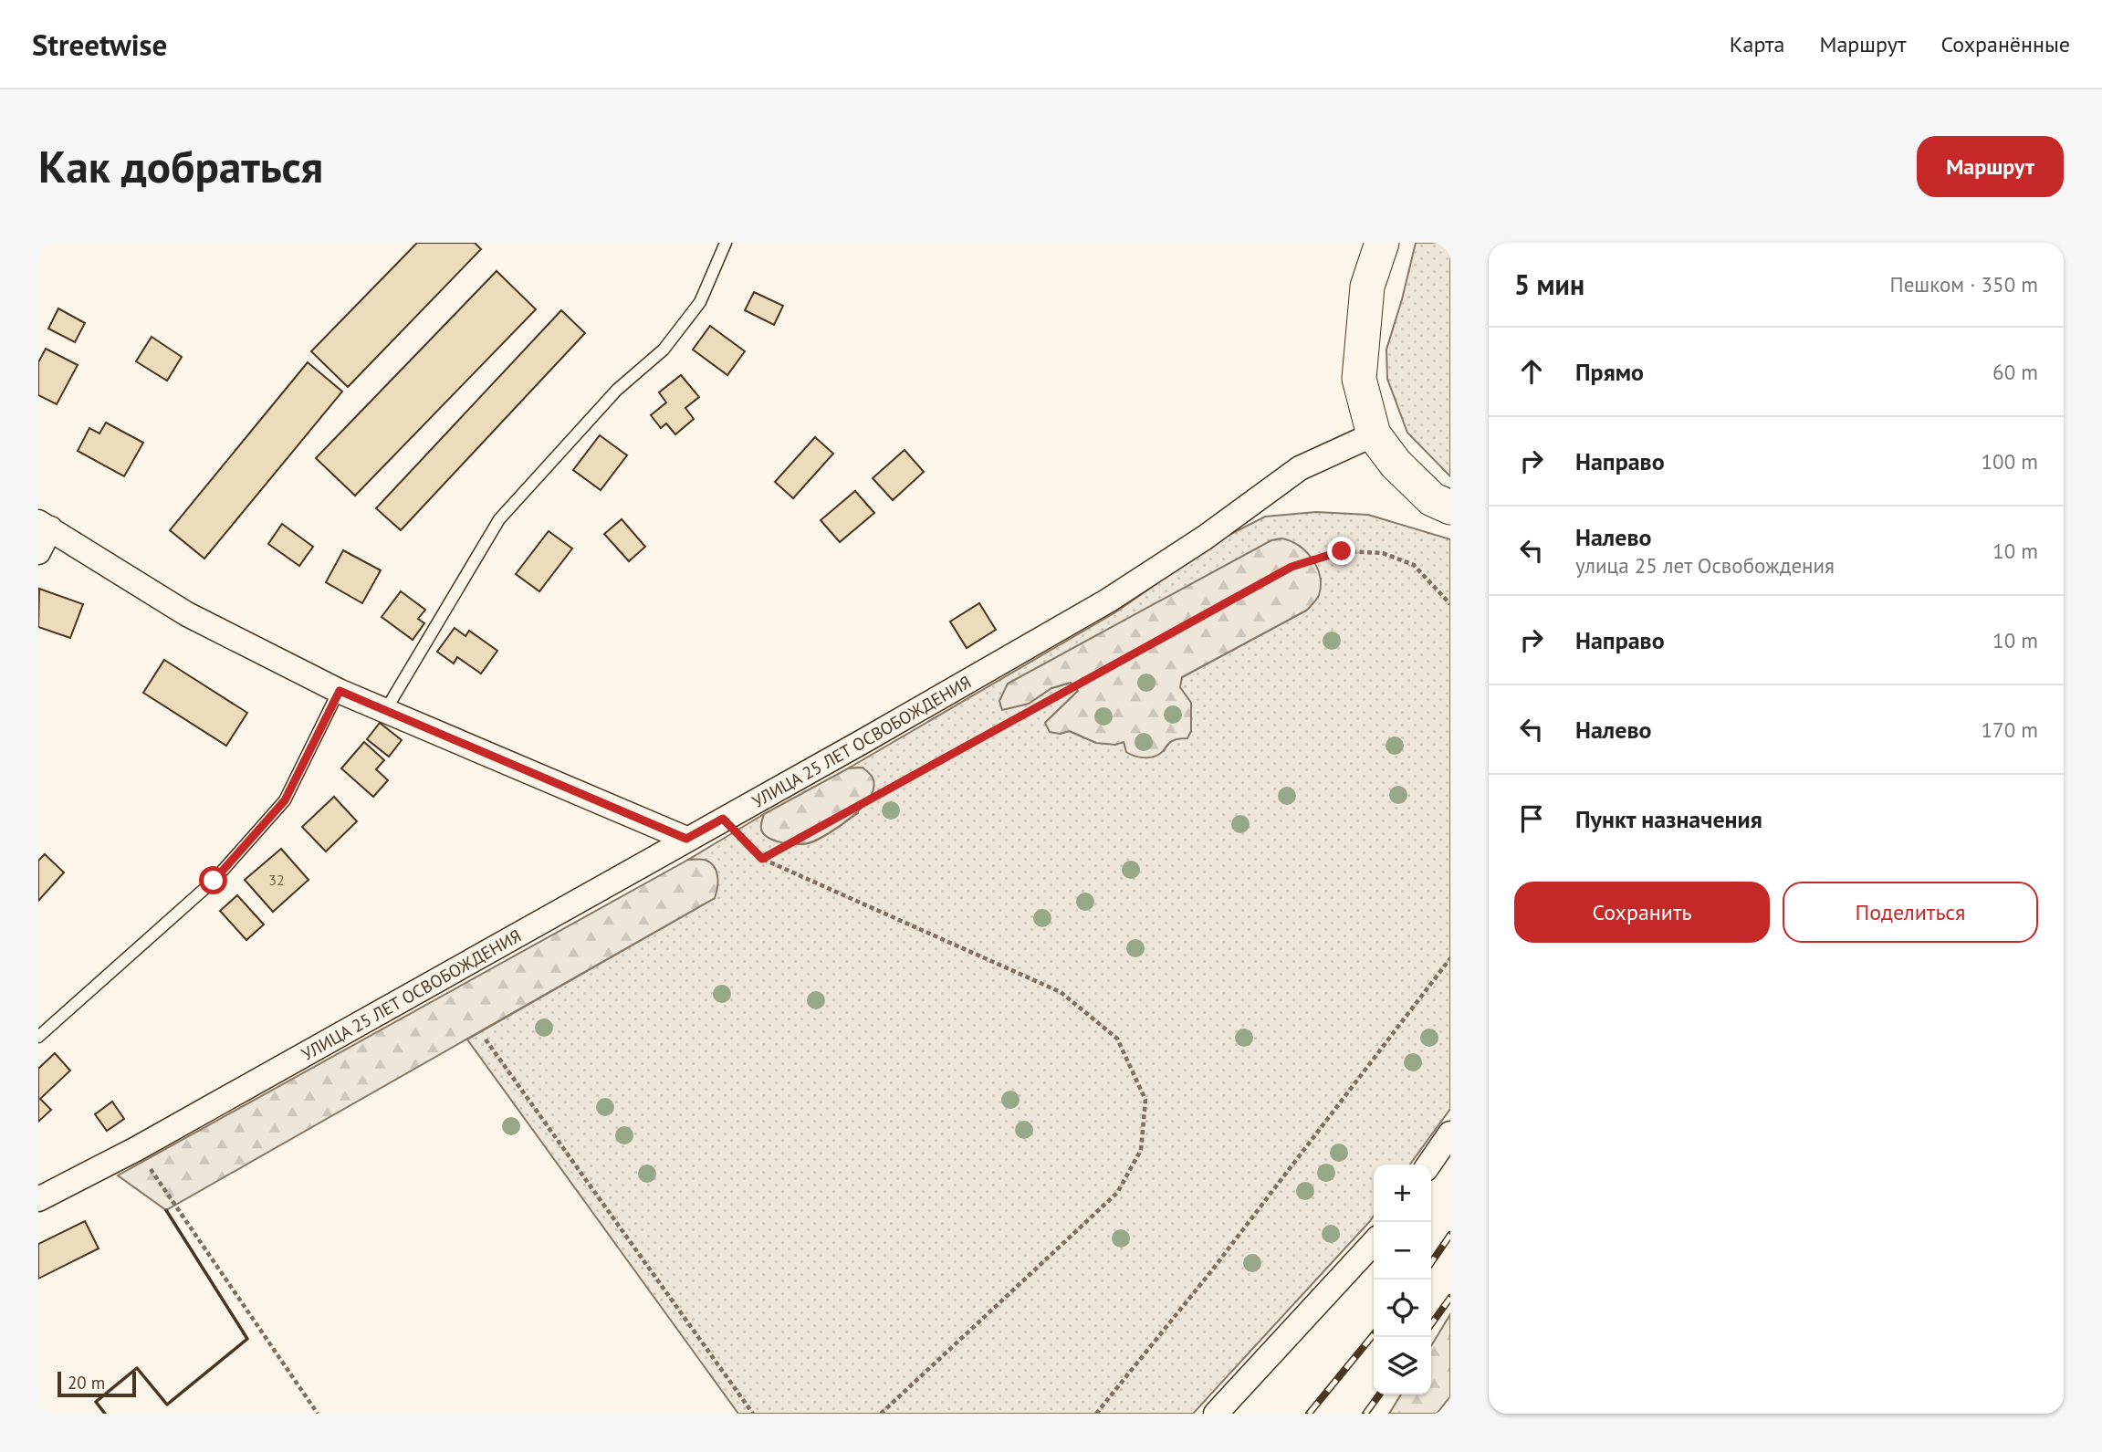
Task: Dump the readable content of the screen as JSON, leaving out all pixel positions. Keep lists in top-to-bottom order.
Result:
{
  "streets": {
    "street": ["УЛИЦА 25 ЛЕТ ОСВОБОЖДЕНИЯ"]
  },
  "house_numbers": ["32"],
  "scale_bar": "20 m",
  "page": {
    "header": "Streetwise",
    "nav": ["Карта", "Маршрут", "Сохранённые"],
    "buttons": [
      "Маршрут",
      ["Сохранить", "Поделиться"]
    ],
    "title": "Как добраться",
    "heading": ["5 мин", "Пешком · 350 m"],
    "list": [
      ["Прямо", "60 m"],
      ["Направо", "100 m"],
      ["Налево", "улица 25 лет Освобождения", "10 m"],
      ["Направо", "10 m"],
      ["Налево", "170 m"],
      "Пункт назначения"
    ],
    "map_buttons": ["+", "−"],
    "scale": "20 m"
  }
}
